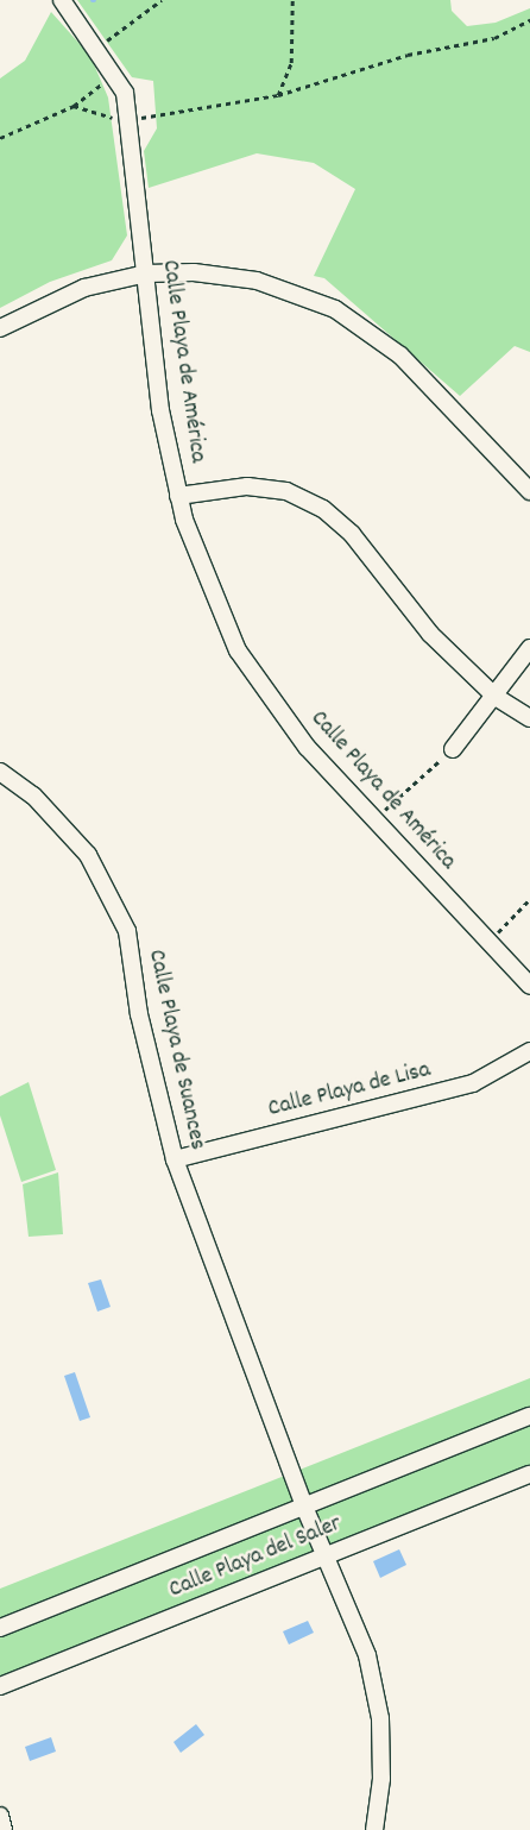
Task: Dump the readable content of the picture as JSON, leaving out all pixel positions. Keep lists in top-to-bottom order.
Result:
{
  "streets": {
    "street": [
      "Calle Playa de América",
      "Calle Playa de Suances",
      "Calle Playa de Lisa",
      "Calle Playa del Saler"
    ]
  },
  "crossings": [
    ["Calle Playa de Suances", "Calle Playa de Lisa"],
    ["Calle Playa de Suances", "Calle Playa del Saler"]
  ]
}
